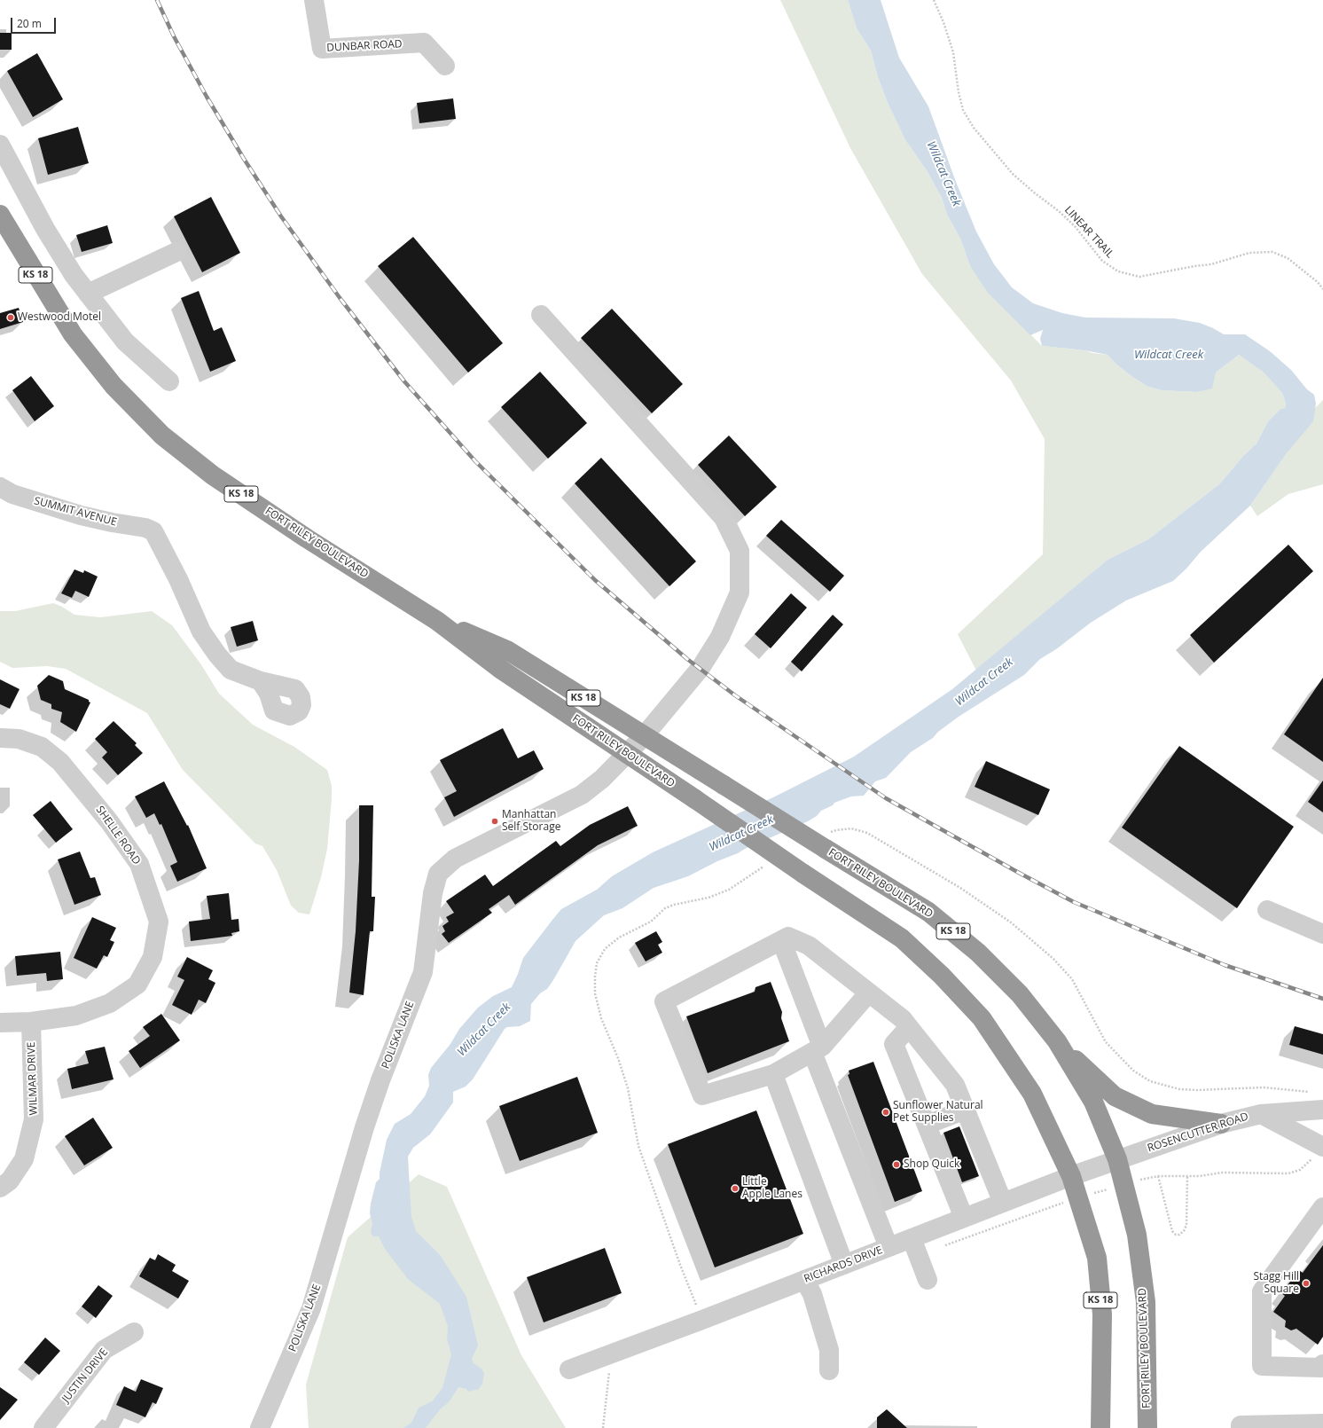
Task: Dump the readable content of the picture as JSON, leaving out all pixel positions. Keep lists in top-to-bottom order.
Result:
{
  "streets": {
    "highway": ["KS 18", "FORT RILEY BOULEVARD"],
    "street": [
      "DUNBAR ROAD",
      "SUMMIT AVENUE",
      "SHELLE ROAD",
      "POLISKA LANE",
      "WILMAR DRIVE",
      "ROSENCUTTER ROAD",
      "RICHARDS DRIVE",
      "JUSTIN DRIVE"
    ],
    "path": ["LINEAR TRAIL"]
  },
  "crossings": [
    ["FORT RILEY BOULEVARD", "POLISKA LANE"],
    ["FORT RILEY BOULEVARD", "ROSENCUTTER ROAD"],
    ["FORT RILEY BOULEVARD", "RICHARDS DRIVE"],
    ["SHELLE ROAD", "WILMAR DRIVE"],
    ["ROSENCUTTER ROAD", "RICHARDS DRIVE"]
  ],
  "water": ["Wildcat Creek"],
  "places": [
    "Westwood Motel",
    "Manhattan Self Storage",
    "Sunflower Natural Pet Supplies",
    "Shop Quick",
    "Little Apple Lanes",
    "Stagg Hill Square"
  ],
  "scale_bar": "20 m"
}
